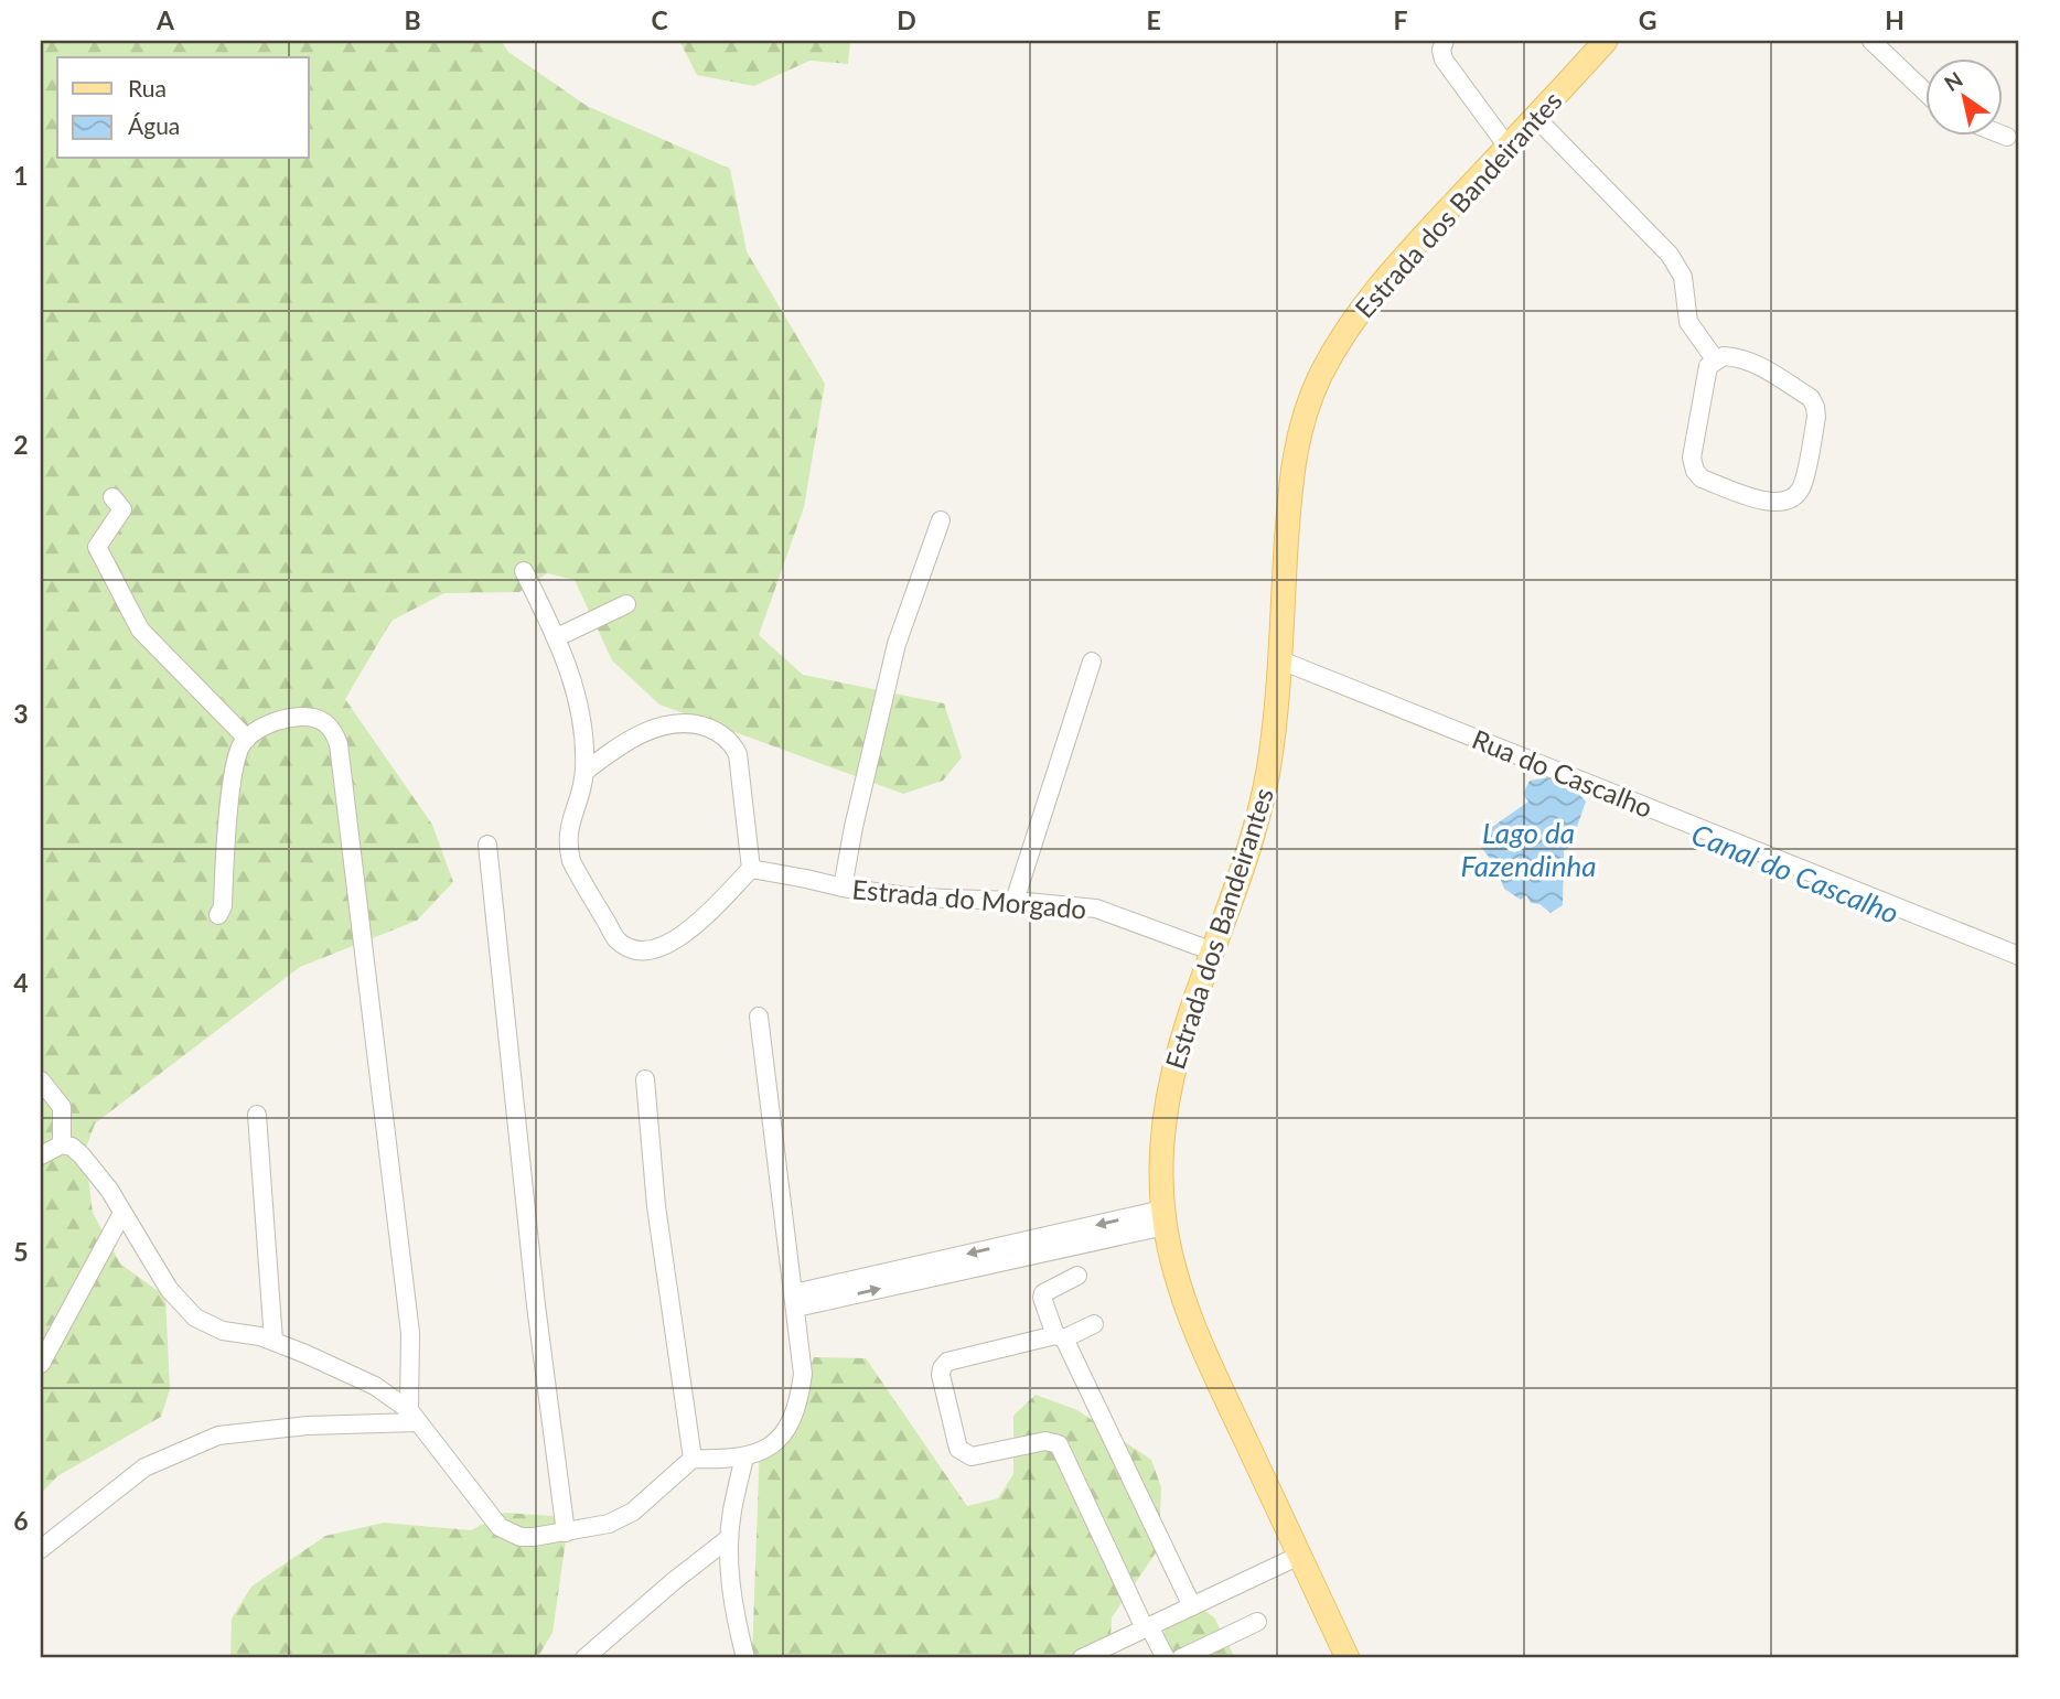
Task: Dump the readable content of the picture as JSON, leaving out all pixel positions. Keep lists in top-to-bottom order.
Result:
{
  "streets": {
    "main road": ["Estrada dos Bandeirantes"],
    "street": ["Rua do Cascalho", "Estrada do Morgado"]
  },
  "crossings": [
    ["Estrada dos Bandeirantes", "Rua do Cascalho"],
    ["Estrada dos Bandeirantes", "Estrada do Morgado"]
  ],
  "water": ["Lago da Fazendinha", "Canal do Cascalho"],
  "legend": ["Rua", "Água"],
  "north": "top left",
  "grid": {
    "columns": [
      "A",
      "B",
      "C",
      "D",
      "E",
      "F",
      "G",
      "H"
    ],
    "rows": [
      "1",
      "2",
      "3",
      "4",
      "5",
      "6"
    ]
  }
}
